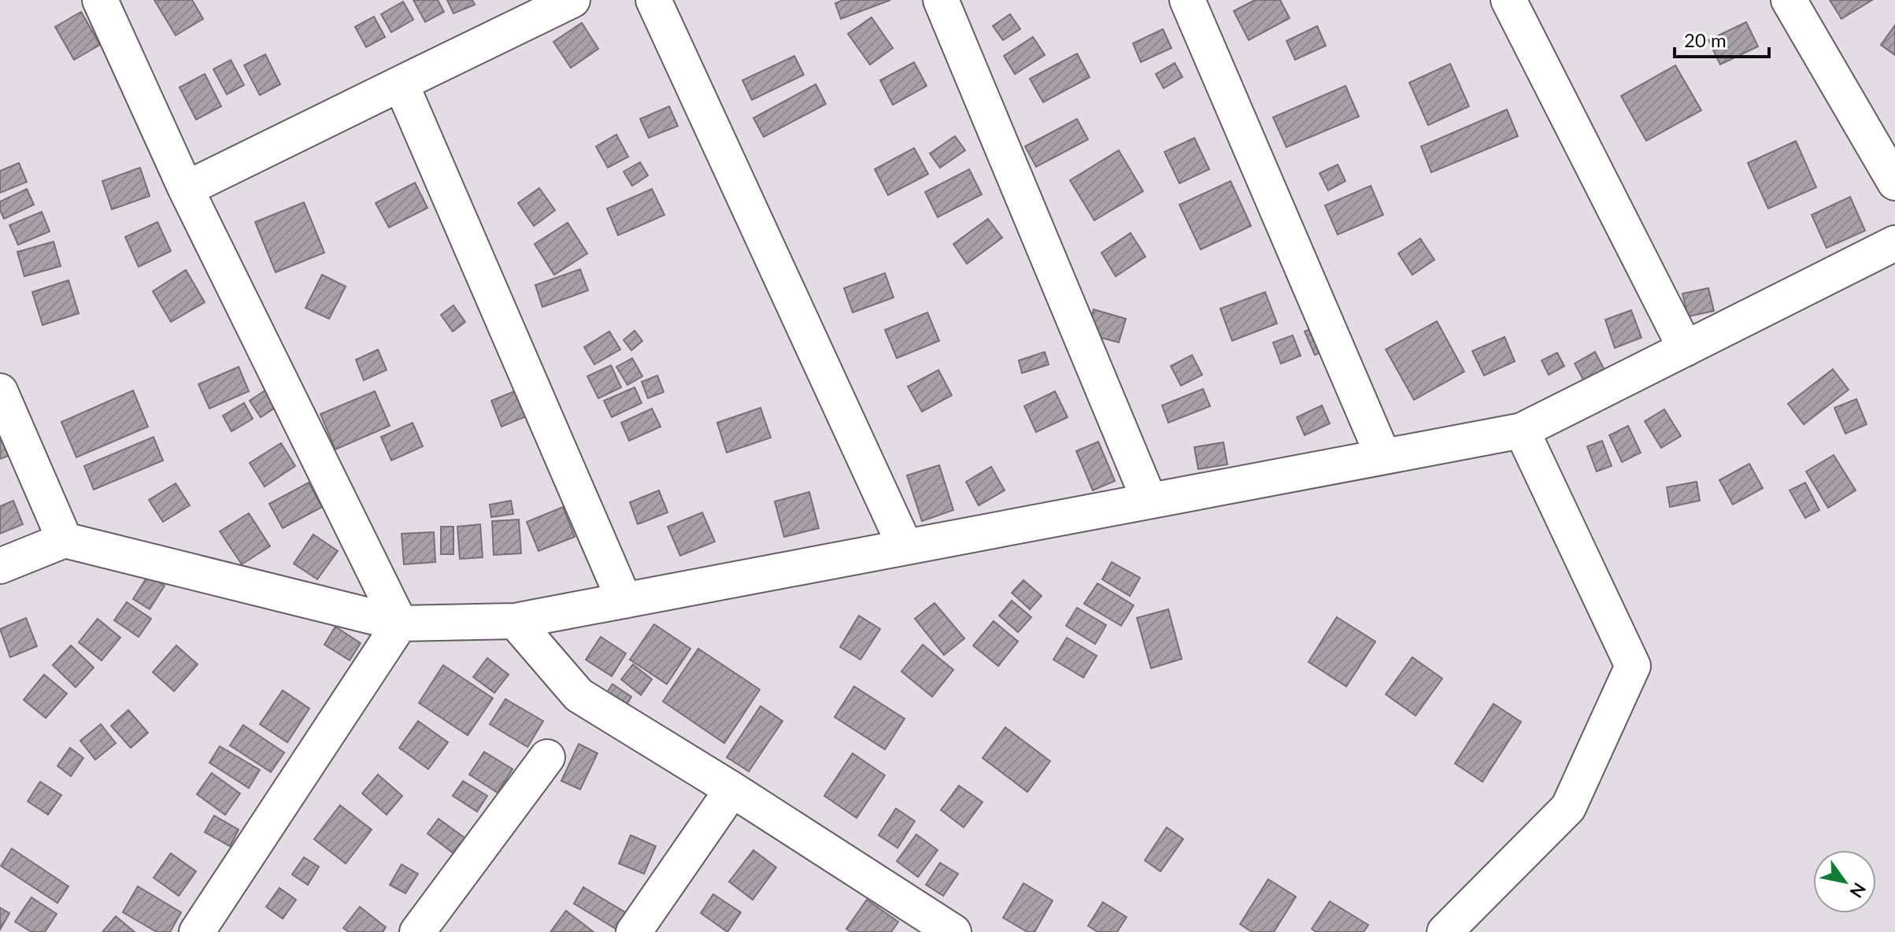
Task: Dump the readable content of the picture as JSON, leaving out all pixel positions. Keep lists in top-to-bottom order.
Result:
{
  "scale_bar": "20 m",
  "north": "bottom right"
}
